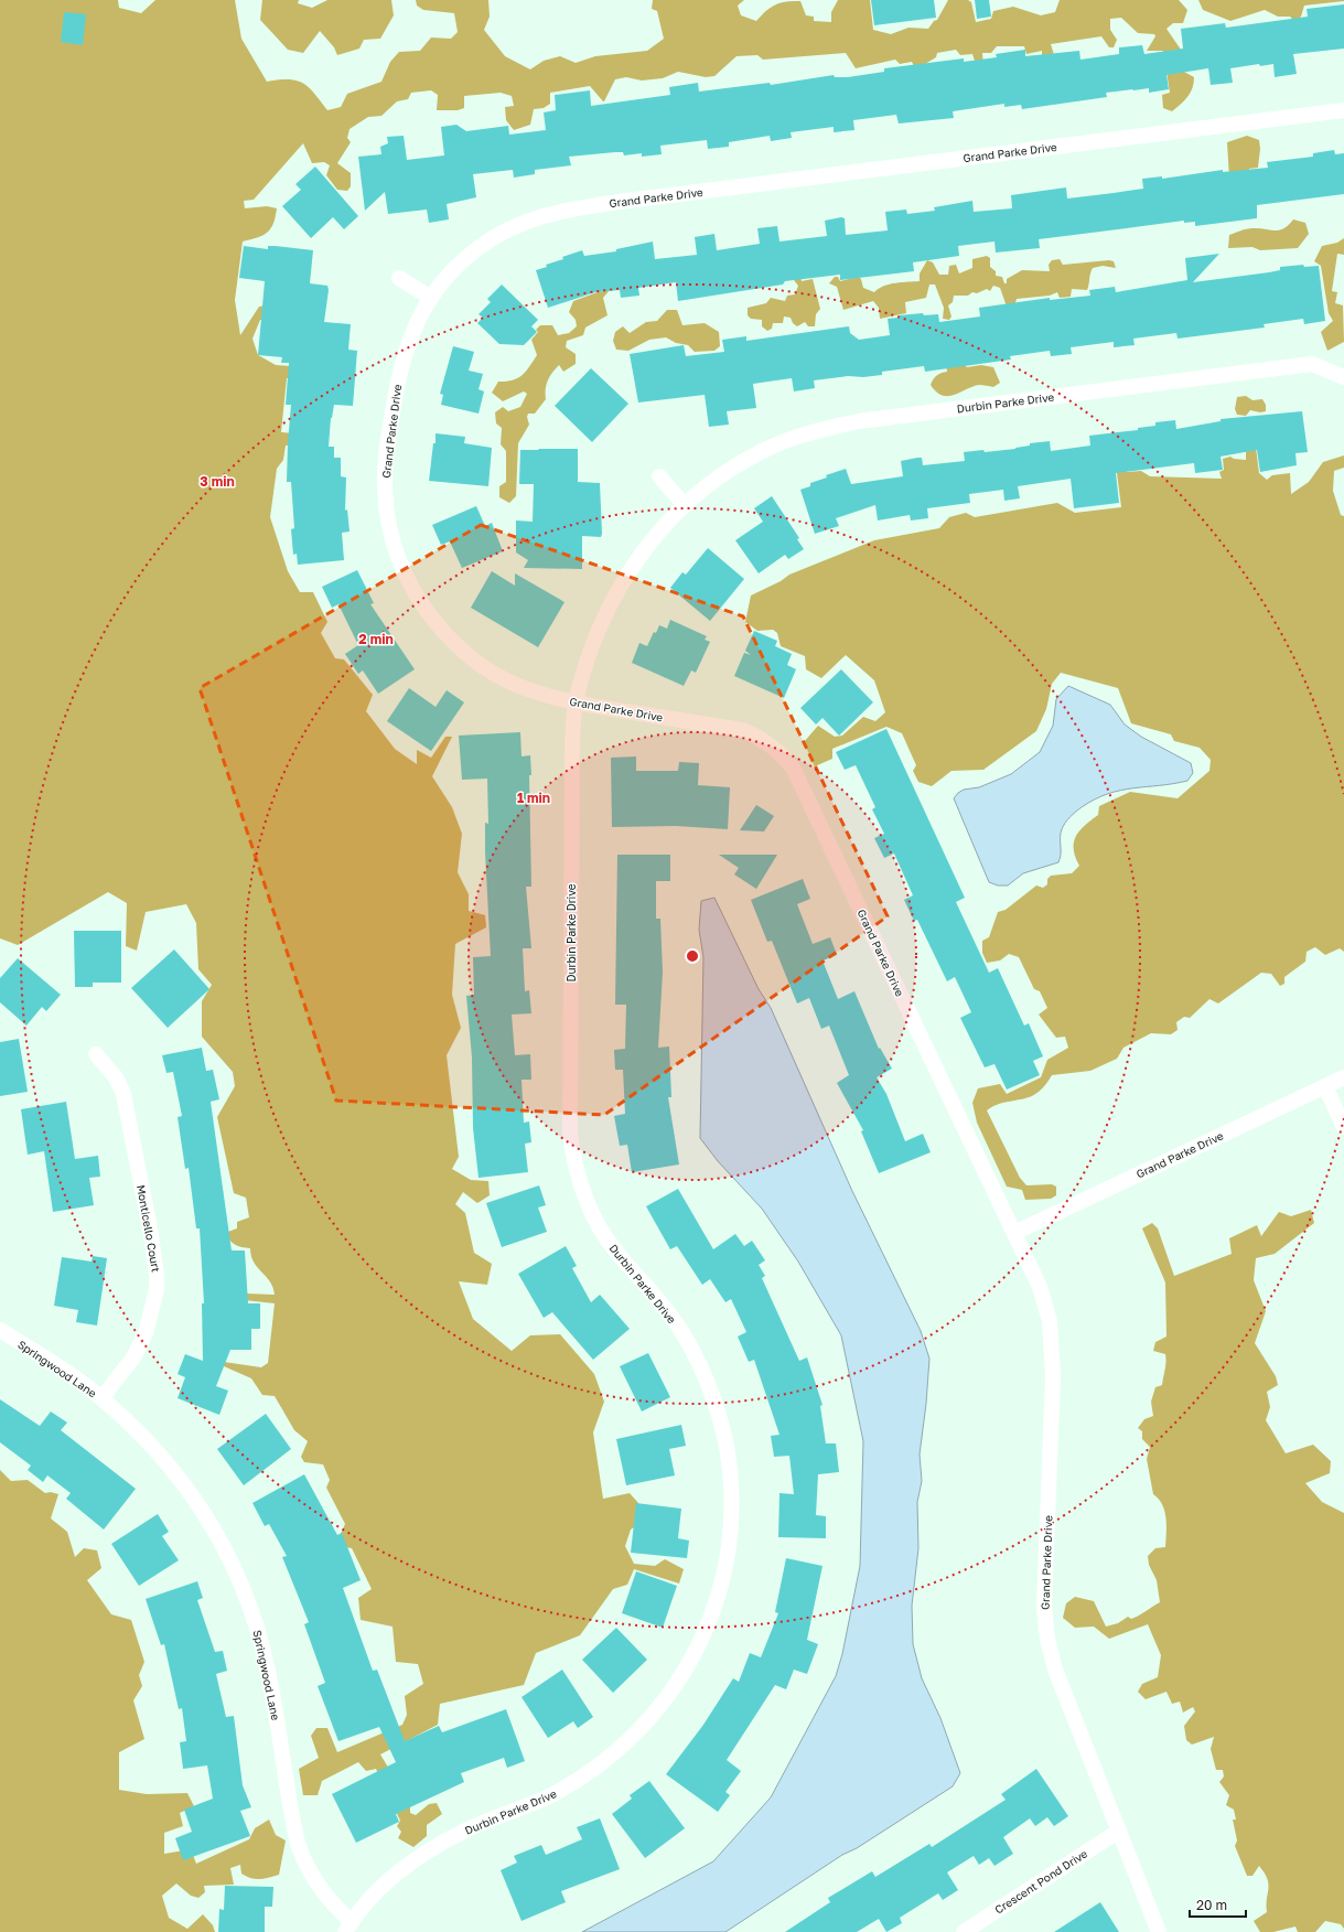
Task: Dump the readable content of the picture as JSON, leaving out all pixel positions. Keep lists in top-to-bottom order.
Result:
{
  "streets": {
    "street": [
      "Grand Parke Drive",
      "Durbin Parke Drive",
      "Monticello Court",
      "Springwood Lane",
      "Crescent Pond Drive"
    ]
  },
  "crossings": [
    ["Grand Parke Drive", "Durbin Parke Drive"],
    ["Grand Parke Drive", "Crescent Pond Drive"],
    ["Durbin Parke Drive", "Springwood Lane"],
    ["Monticello Court", "Springwood Lane"]
  ],
  "scale_bar": "20 m",
  "rings": ["3 min", "2 min", "1 min"]
}
